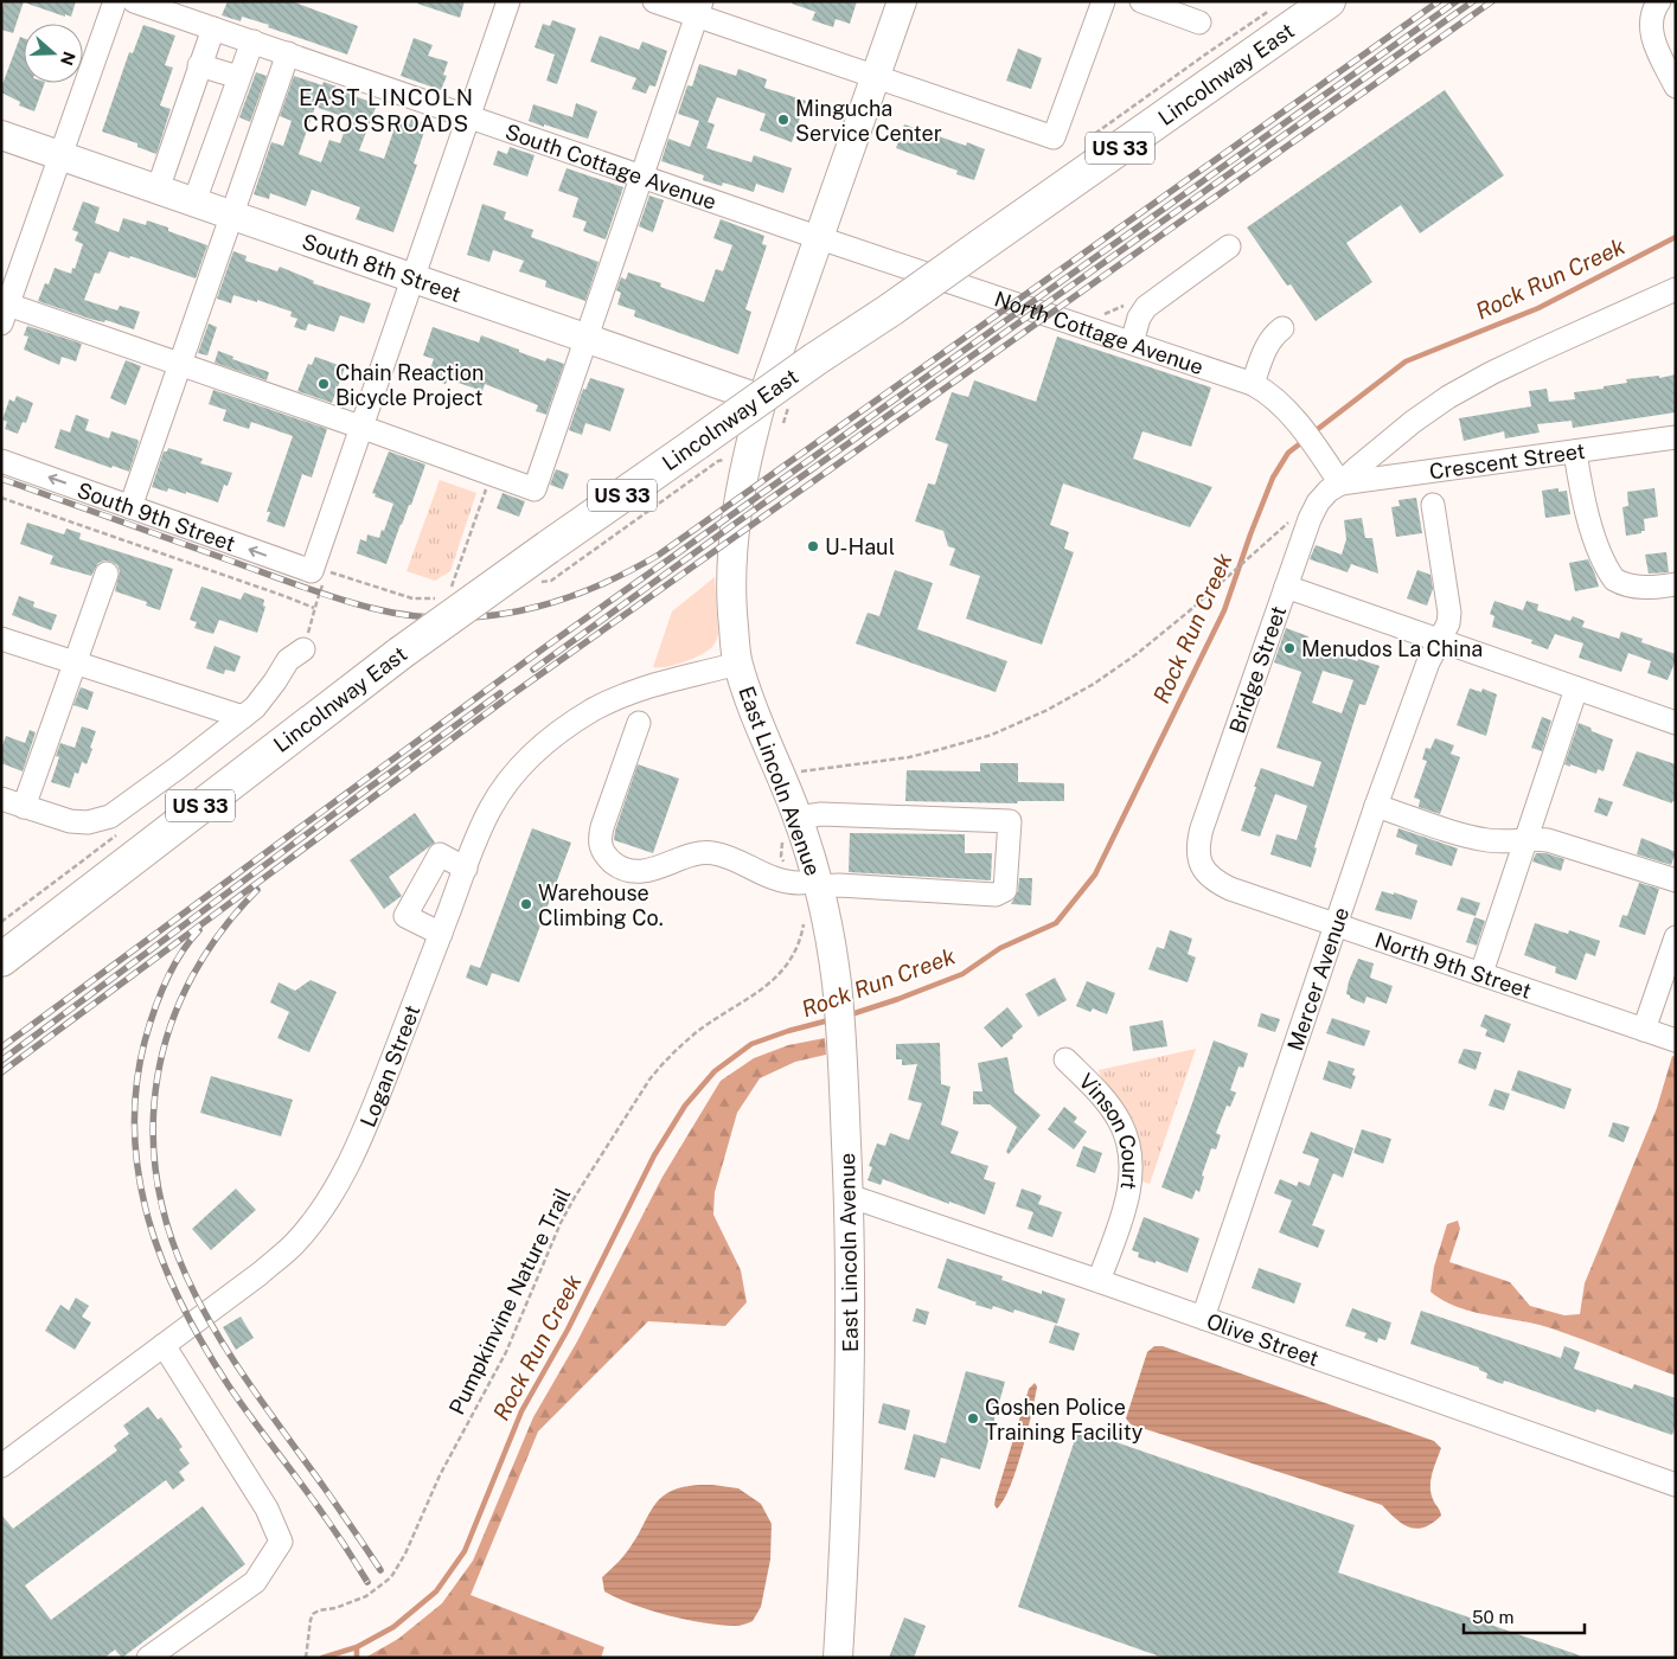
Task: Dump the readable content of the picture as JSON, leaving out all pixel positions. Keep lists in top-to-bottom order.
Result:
{
  "streets": {
    "highway": ["Lincolnway East", "US 33"],
    "main road": ["South 8th Street", "East Lincoln Avenue"],
    "street": [
      "South Cottage Avenue",
      "North Cottage Avenue",
      "Crescent Street",
      "South 9th Street",
      "Bridge Street",
      "North 9th Street",
      "Mercer Avenue",
      "Logan Street",
      "Vinson Court",
      "Olive Street"
    ],
    "path": ["Pumpkinvine Nature Trail"]
  },
  "crossings": [
    ["South Cottage Avenue", "North Cottage Avenue"],
    ["South Cottage Avenue", "East Lincoln Avenue"],
    ["South 8th Street", "East Lincoln Avenue"],
    ["North Cottage Avenue", "Crescent Street"],
    ["North Cottage Avenue", "Bridge Street"],
    ["North Cottage Avenue", "East Lincoln Avenue"],
    ["Crescent Street", "Bridge Street"],
    ["Bridge Street", "North 9th Street"],
    ["East Lincoln Avenue", "Logan Street"],
    ["East Lincoln Avenue", "Olive Street"],
    ["North 9th Street", "Mercer Avenue"],
    ["Mercer Avenue", "Olive Street"],
    ["Vinson Court", "Olive Street"]
  ],
  "districts": ["EAST LINCOLN CROSSROADS"],
  "water": ["Rock Run Creek"],
  "places": [
    "Mingucha Service Center",
    "Chain Reaction Bicycle Project",
    "U-Haul",
    "Menudos La China",
    "Warehouse Climbing Co.",
    "Goshen Police Training Facility"
  ],
  "scale_bar": "50 m",
  "north": "right"
}
